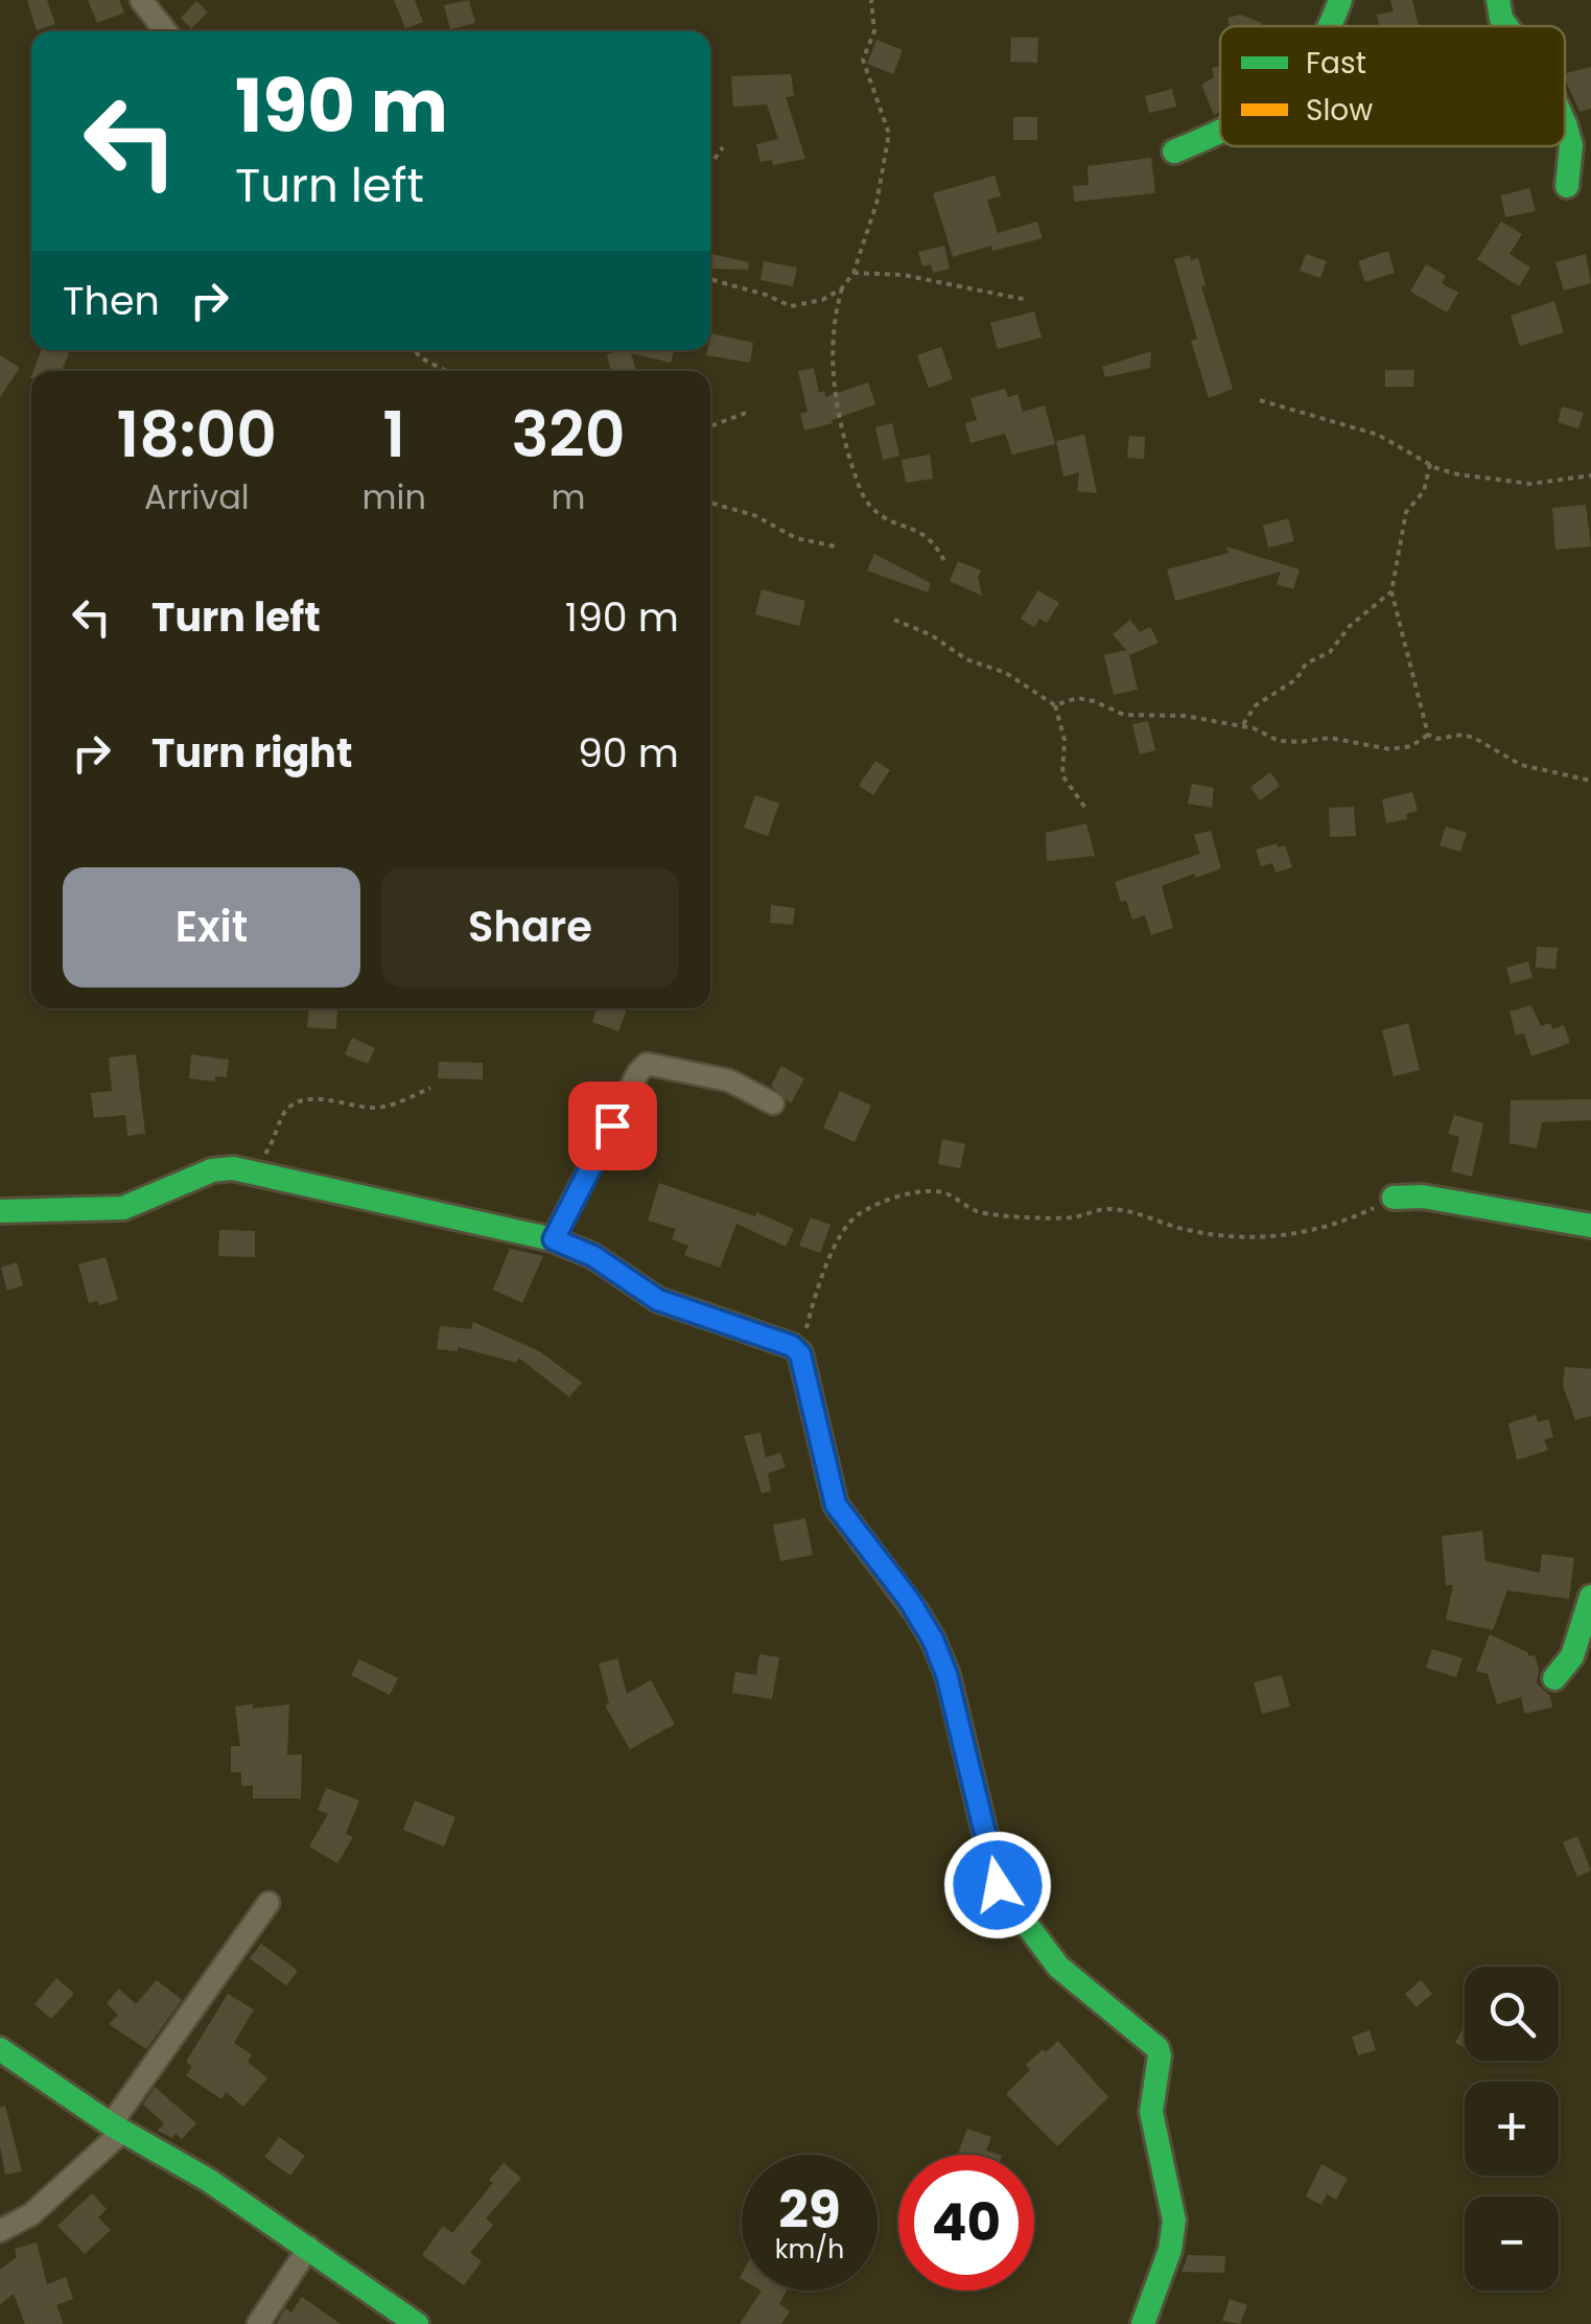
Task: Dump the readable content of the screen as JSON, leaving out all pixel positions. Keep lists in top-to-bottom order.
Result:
{
  "legend": ["Fast", "Slow"],
  "page": {
    "turn": ["190 m", "Turn left"],
    "then": "Then",
    "eta": [
      "18:00",
      "Arrival",
      "1",
      "min",
      "320",
      "m"
    ],
    "list": [
      {
        "name": "Turn left",
        "value": "190 m"
      },
      {
        "name": "Turn right",
        "value": "90 m"
      }
    ],
    "buttons": ["Exit", "Share"],
    "map_buttons": ["+", "−"],
    "speed": "29 km/h",
    "limit": "40"
  }
}
